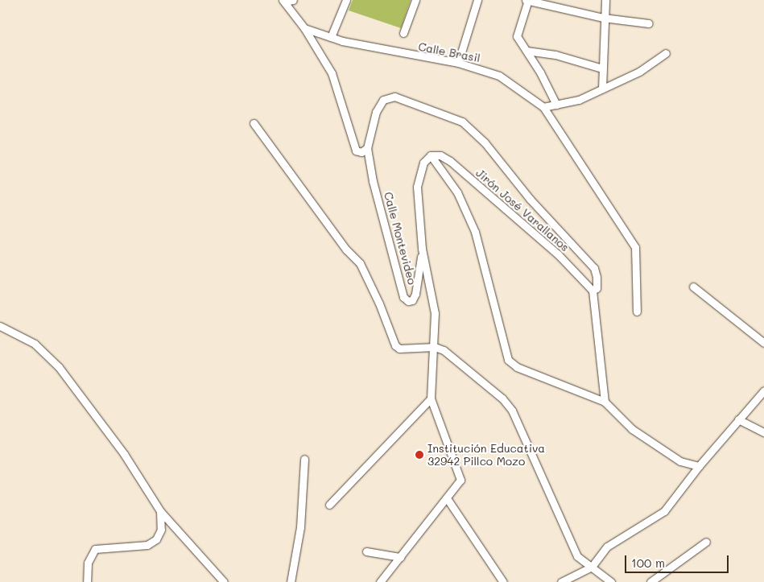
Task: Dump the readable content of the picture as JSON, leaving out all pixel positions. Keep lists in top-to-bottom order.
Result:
{
  "streets": {
    "street": ["Calle Brasil", "Jirón José Varallanos", "Calle Montevideo"]
  },
  "crossings": [
    ["Jirón José Varallanos", "Calle Montevideo"]
  ],
  "places": ["Institución Educativa 32942 Pillco Mozo"],
  "scale_bar": "100 m"
}
